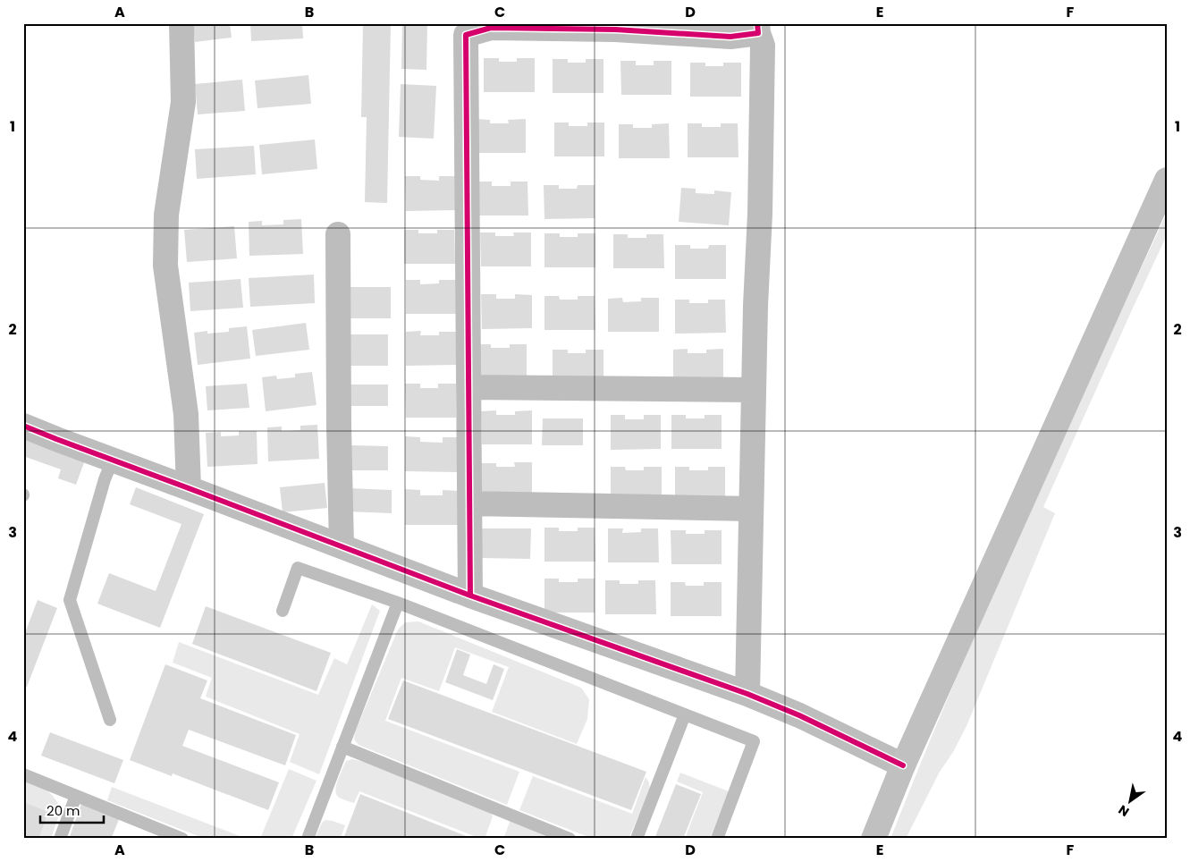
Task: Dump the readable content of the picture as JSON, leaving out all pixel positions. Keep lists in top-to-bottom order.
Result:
{
  "scale_bar": "20 m",
  "north": "bottom left",
  "grid": {
    "columns": [
      "A",
      "B",
      "C",
      "D",
      "E",
      "F"
    ],
    "rows": [
      "1",
      "2",
      "3",
      "4"
    ]
  }
}
